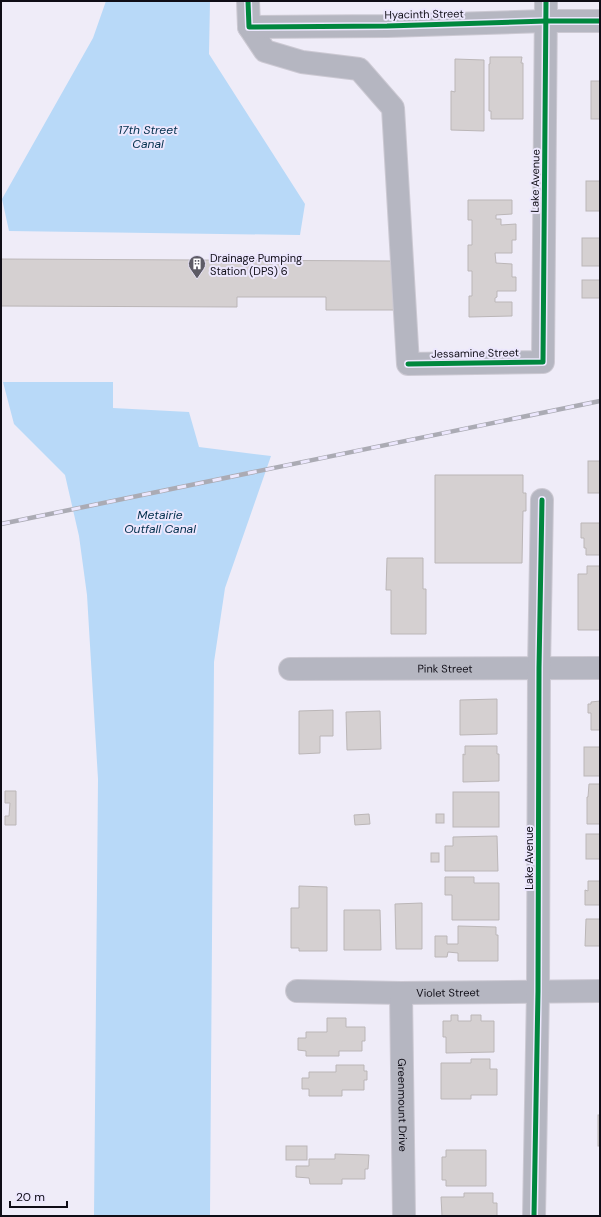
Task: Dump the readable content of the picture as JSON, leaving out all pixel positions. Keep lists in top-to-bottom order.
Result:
{
  "streets": {
    "street": [
      "Hyacinth Street",
      "Lake Avenue",
      "Jessamine Street",
      "Pink Street",
      "Violet Street",
      "Greenmount Drive"
    ]
  },
  "crossings": [
    ["Hyacinth Street", "Lake Avenue"],
    ["Hyacinth Street", "Jessamine Street"],
    ["Lake Avenue", "Jessamine Street"],
    ["Lake Avenue", "Pink Street"],
    ["Lake Avenue", "Violet Street"],
    ["Violet Street", "Greenmount Drive"]
  ],
  "water": ["17th Street Canal", "Metairie Outfall Canal"],
  "places": {
    "building": ["Drainage Pumping Station (DPS) 6"]
  },
  "scale_bar": "20 m"
}
